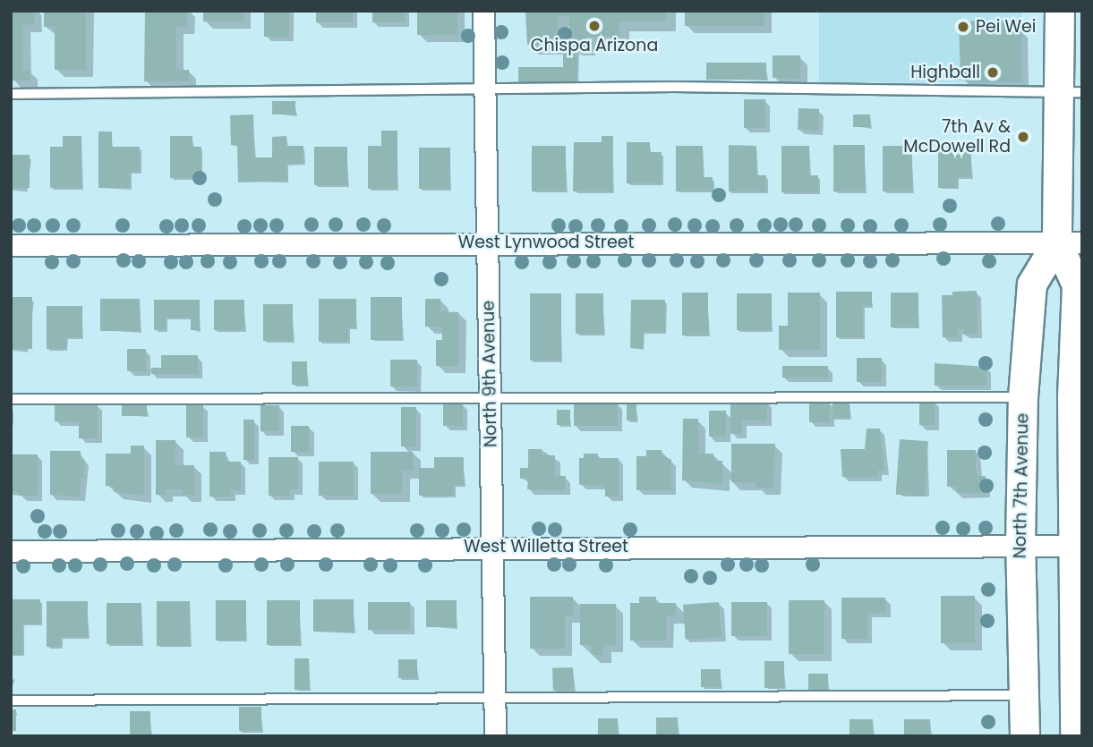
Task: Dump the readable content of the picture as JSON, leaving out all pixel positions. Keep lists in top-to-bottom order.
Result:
{
  "streets": {
    "main road": ["North 7th Avenue"],
    "street": ["West Lynwood Street", "North 9th Avenue", "West Willetta Street"]
  },
  "crossings": [
    ["West Lynwood Street", "North 9th Avenue"],
    ["West Lynwood Street", "North 7th Avenue"],
    ["North 9th Avenue", "West Willetta Street"],
    ["North 7th Avenue", "West Willetta Street"]
  ],
  "places": [
    "Chispa Arizona",
    "Pei Wei",
    "Highball",
    "7th Av & McDowell Rd"
  ]
}
